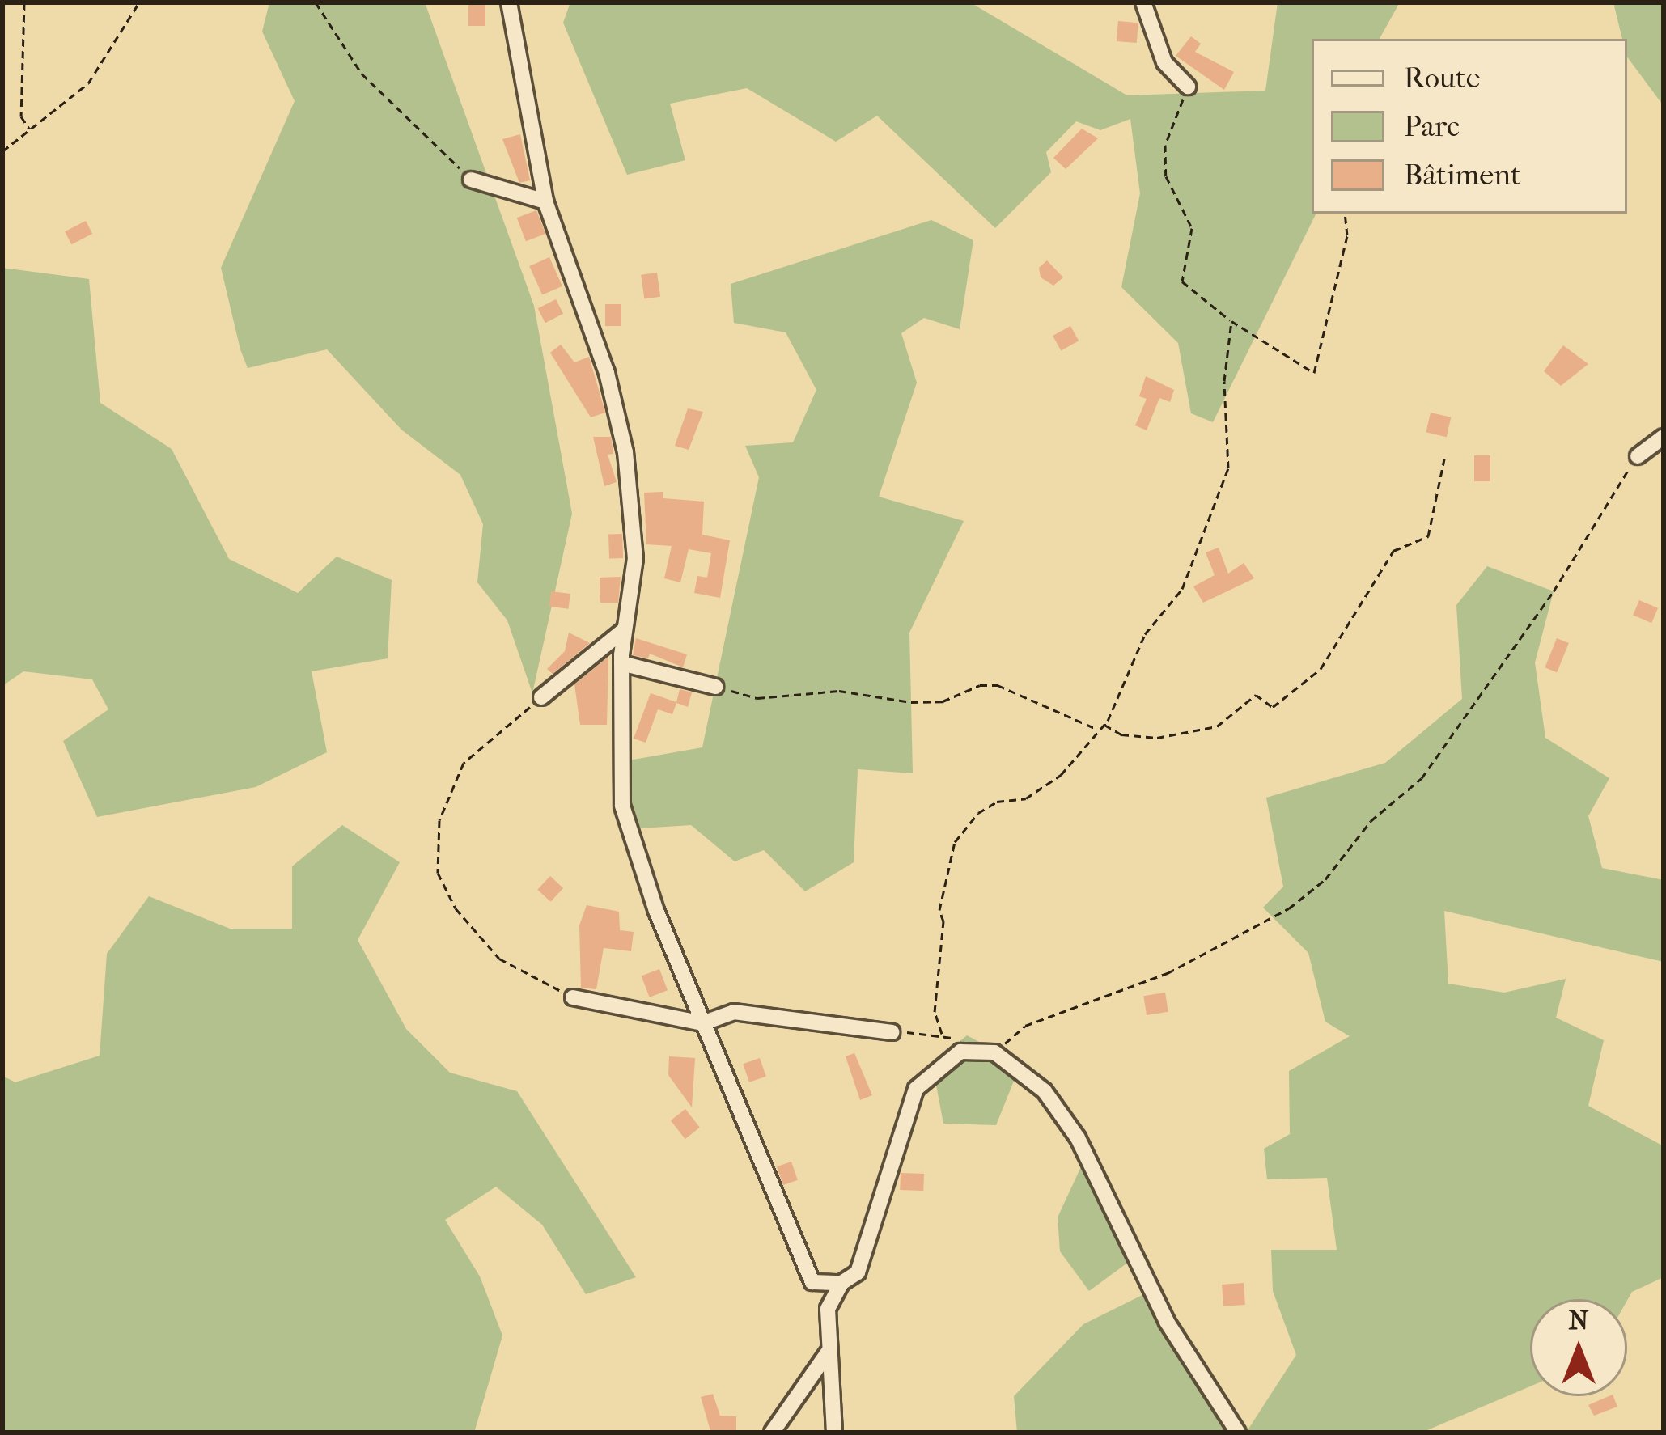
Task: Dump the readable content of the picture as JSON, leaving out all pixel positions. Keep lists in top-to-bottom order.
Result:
{
  "legend": ["Route", "Parc", "Bâtiment"],
  "north": "top"
}
